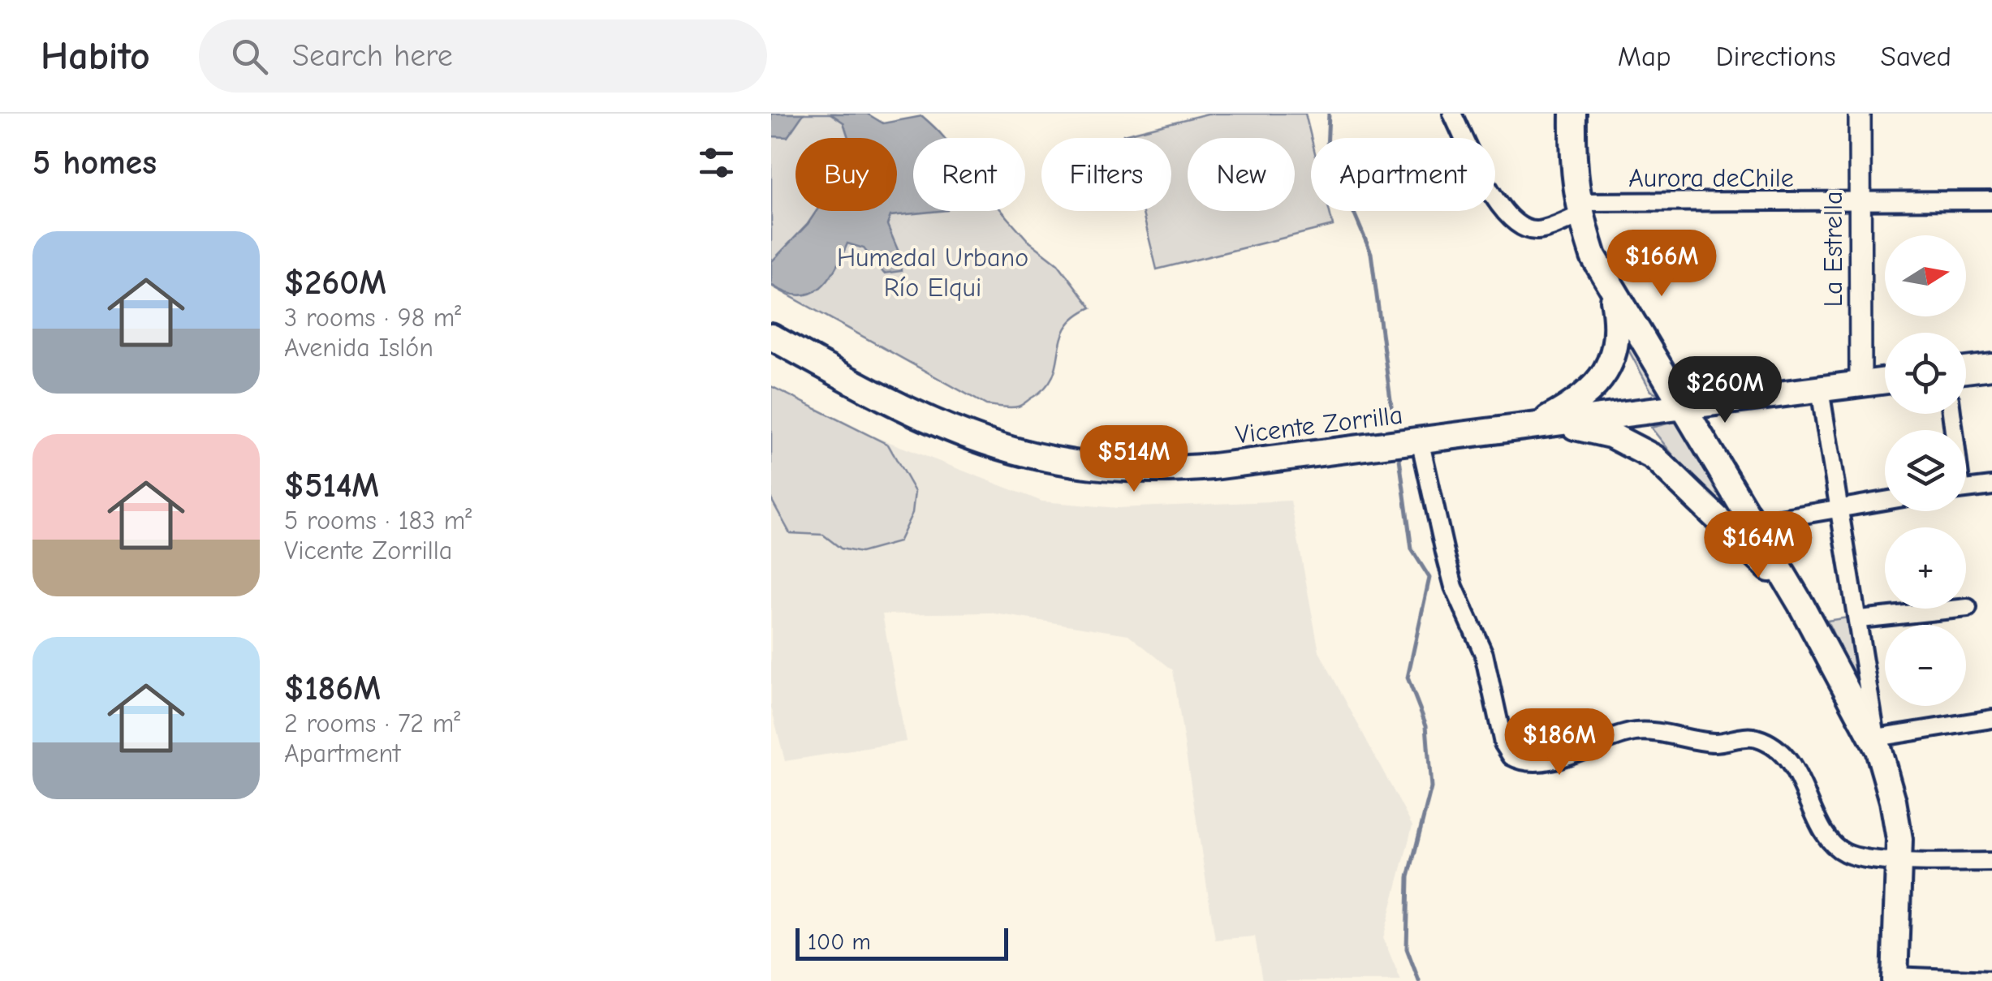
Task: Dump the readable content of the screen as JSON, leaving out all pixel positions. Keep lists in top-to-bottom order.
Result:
{
  "streets": {
    "main road": ["Vicente Zorrilla"],
    "street": ["Aurora deChile", "La Estrella"]
  },
  "crossings": [
    ["Aurora deChile", "La Estrella"],
    ["La Estrella", "Vicente Zorrilla"]
  ],
  "parks": ["Humedal Urbano Río Elqui"],
  "scale_bar": "100 m",
  "north": "right",
  "page": {
    "header": "Habito",
    "search": "Search here",
    "nav": ["Map", "Directions", "Saved"],
    "heading": "5 homes",
    "chip": [
      "Buy",
      "Rent",
      "Filters",
      "New",
      "Apartment"
    ],
    "list": [
      {
        "name": "$260M",
        "note": "3 rooms · 98 m² · Avenida Islón"
      },
      {
        "name": "$514M",
        "note": "5 rooms · 183 m² · Vicente Zorrilla"
      },
      {
        "name": "$186M",
        "note": "2 rooms · 72 m² · Apartment"
      }
    ],
    "price": [
      "$166M",
      "$260M",
      "$514M",
      "$164M",
      "$186M"
    ],
    "map_buttons": ["+", "−"],
    "scale": "100 m"
  }
}
